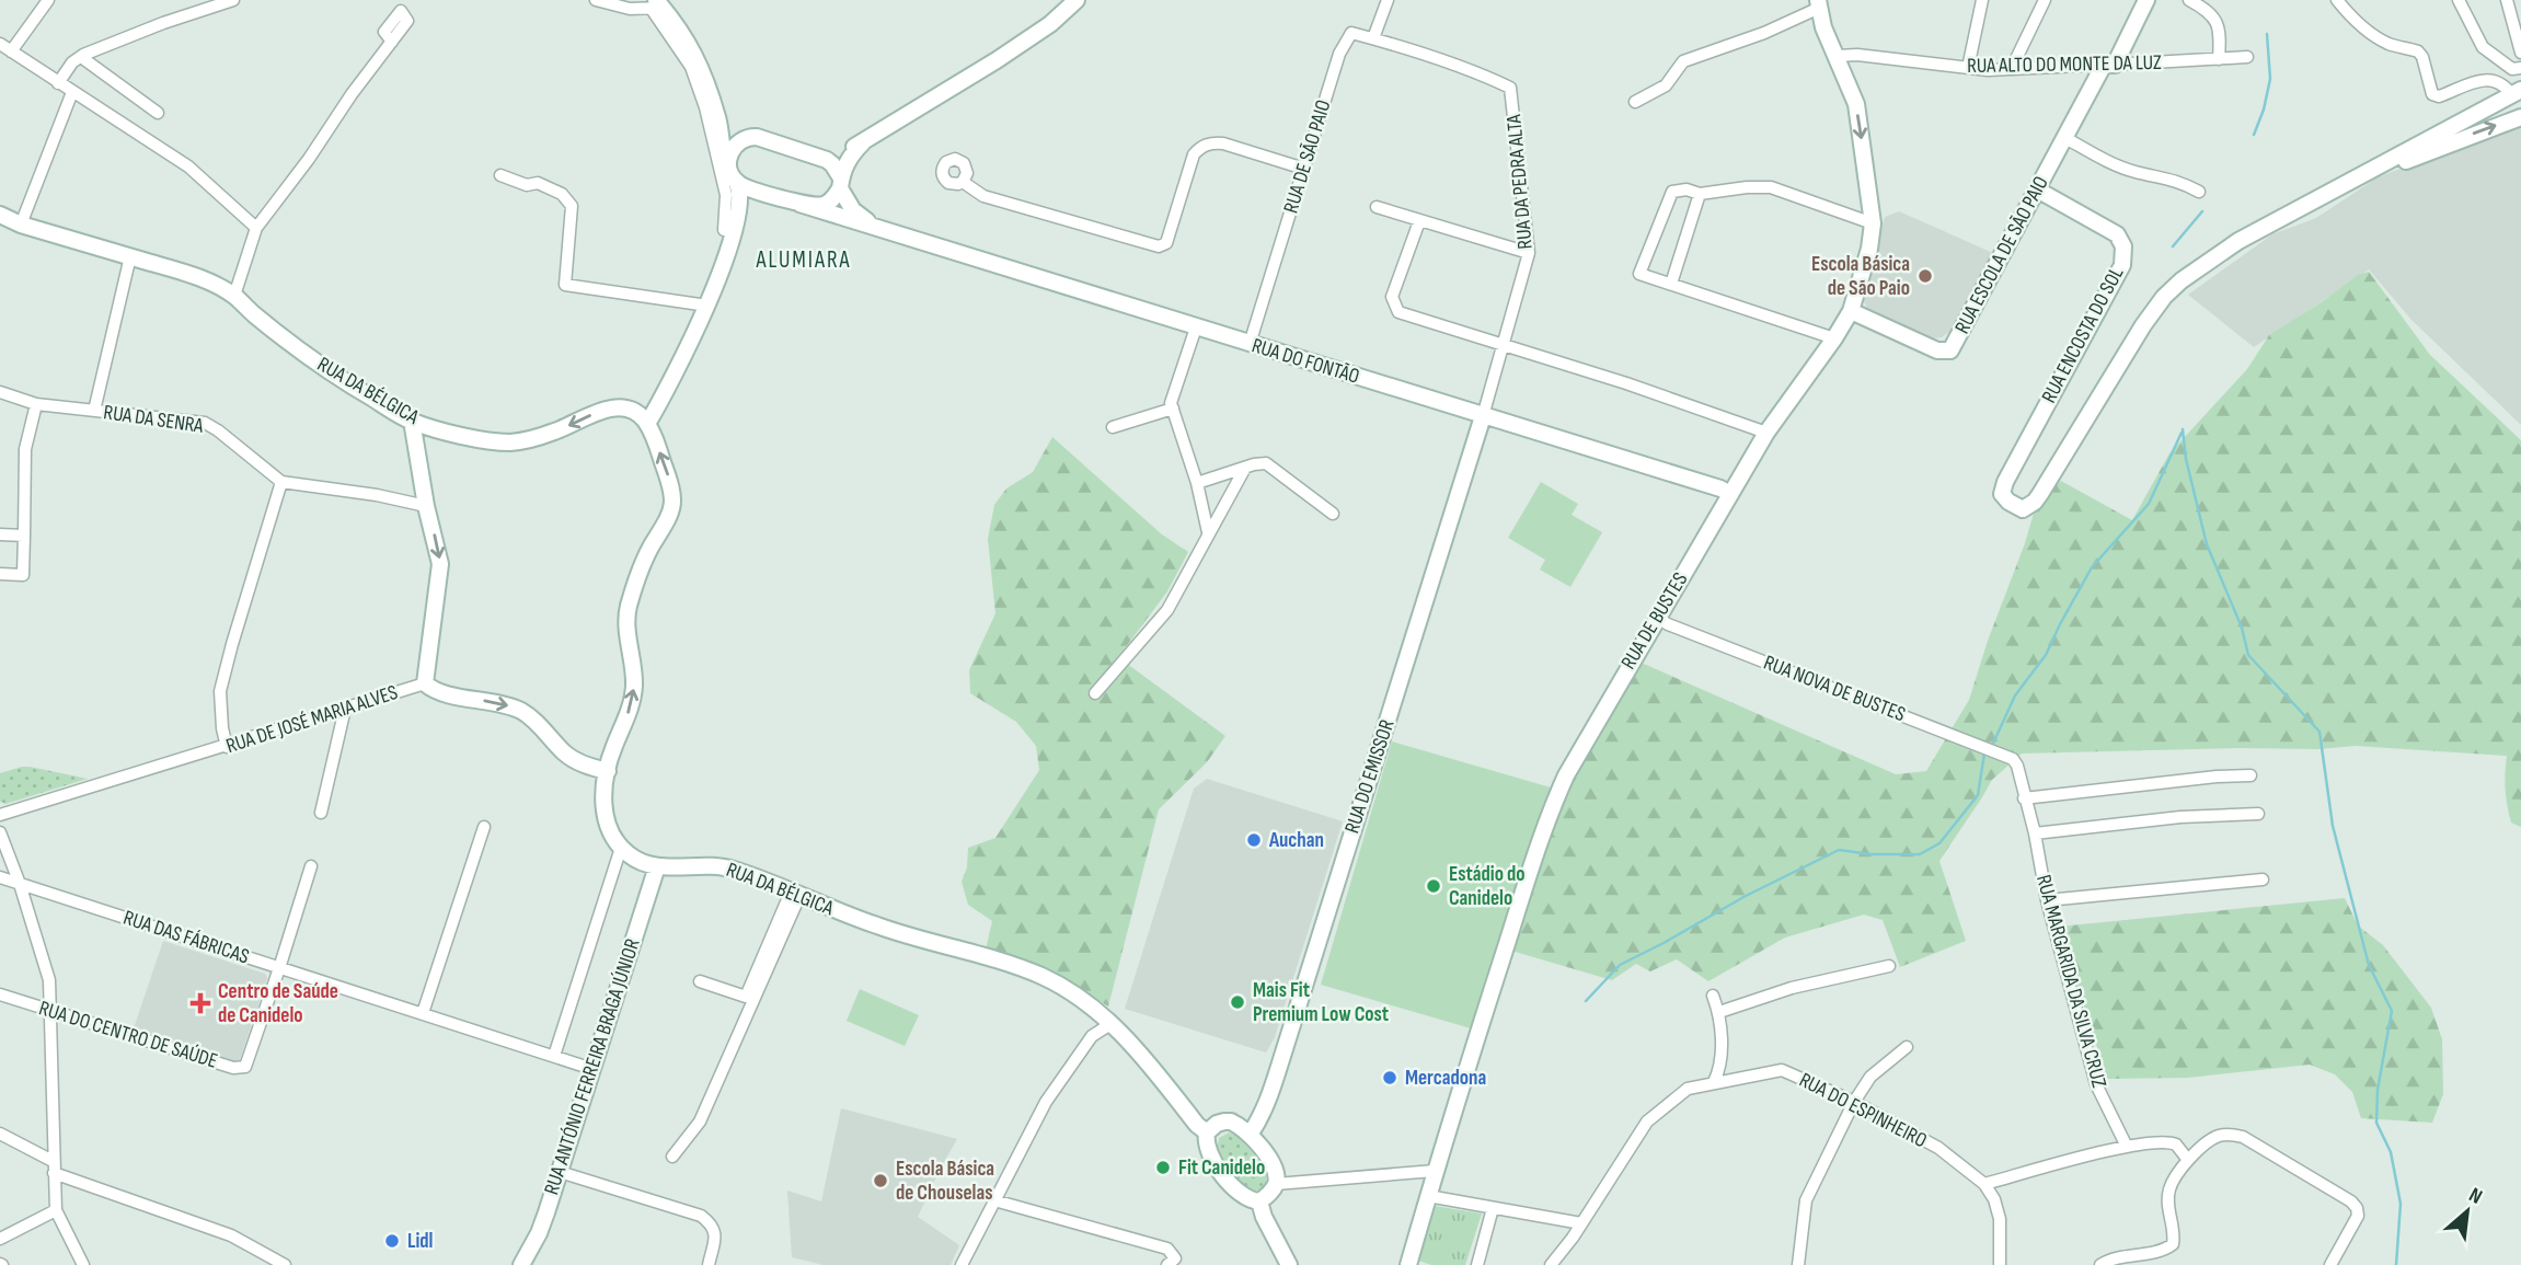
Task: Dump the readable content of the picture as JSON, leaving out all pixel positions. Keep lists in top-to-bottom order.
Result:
{
  "streets": {
    "main road": [
      "RUA ESCOLA DE SÃO PAIO",
      "RUA ENCOSTA DO SOL",
      "RUA DO FONTÃO",
      "RUA DA BÉLGICA",
      "RUA DE BUSTES",
      "RUA DE JOSÉ MARIA ALVES",
      "RUA DO EMISSOR",
      "RUA ANTÓNIO FERREIRA BRAGA JÚNIOR"
    ],
    "street": [
      "RUA ALTO DO MONTE DA LUZ",
      "RUA DE SÃO PAIO",
      "RUA DA PEDRA ALTA",
      "RUA DA SENRA",
      "RUA NOVA DE BUSTES",
      "RUA DAS FÁBRICAS",
      "RUA MARGARIDA DA SILVA CRUZ",
      "RUA DO CENTRO DE SAÚDE",
      "RUA DO ESPINHEIRO"
    ]
  },
  "crossings": [
    ["RUA ALTO DO MONTE DA LUZ", "RUA ESCOLA DE SÃO PAIO"],
    ["RUA ALTO DO MONTE DA LUZ", "RUA DE BUSTES"],
    ["RUA DE SÃO PAIO", "RUA DA PEDRA ALTA"],
    ["RUA DE SÃO PAIO", "RUA DO FONTÃO"],
    ["RUA DA PEDRA ALTA", "RUA DO FONTÃO"],
    ["RUA DA PEDRA ALTA", "RUA DO EMISSOR"],
    ["RUA ESCOLA DE SÃO PAIO", "RUA ENCOSTA DO SOL"],
    ["RUA ESCOLA DE SÃO PAIO", "RUA DE BUSTES"],
    ["RUA DO FONTÃO", "RUA DE BUSTES"],
    ["RUA DO FONTÃO", "RUA DO EMISSOR"],
    ["RUA DA BÉLGICA", "RUA ANTÓNIO FERREIRA BRAGA JÚNIOR"],
    ["RUA DE BUSTES", "RUA NOVA DE BUSTES"],
    ["RUA NOVA DE BUSTES", "RUA MARGARIDA DA SILVA CRUZ"],
    ["RUA DAS FÁBRICAS", "RUA DO CENTRO DE SAÚDE"],
    ["RUA DAS FÁBRICAS", "RUA ANTÓNIO FERREIRA BRAGA JÚNIOR"]
  ],
  "districts": ["ALUMIARA"],
  "places": {
    "other": [
      "Escola Básica de São Paio",
      "Auchan",
      "Estádio do Canidelo",
      "Mais Fit Premium Low Cost",
      "Mercadona",
      "Fit Canidelo",
      "Escola Básica de Chouselas",
      "Lidl"
    ],
    "health": ["Centro de Saúde de Canidelo"]
  },
  "north": "top right"
}
